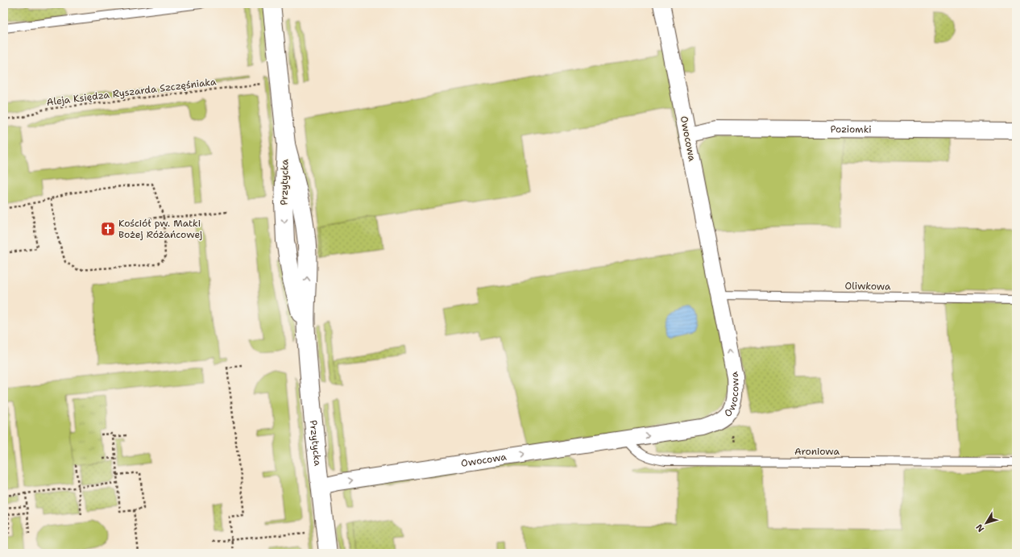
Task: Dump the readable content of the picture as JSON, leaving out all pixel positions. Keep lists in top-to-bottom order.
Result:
{
  "streets": {
    "main road": ["Przytycka"],
    "street": ["Poziomki", "Owocowa"],
    "lane": ["Oliwkowa", "Aroniowa"],
    "path": ["Aleja Księdza Ryszarda Szczęśniaka"]
  },
  "crossings": [
    ["Poziomki", "Owocowa"],
    ["Owocowa", "Przytycka"],
    ["Owocowa", "Oliwkowa"],
    ["Owocowa", "Aroniowa"]
  ],
  "one_way": ["Owocowa"],
  "places": {
    "church": ["Kościół pw. Matki Bożej Różańcowej"]
  },
  "north": "bottom left"
}
